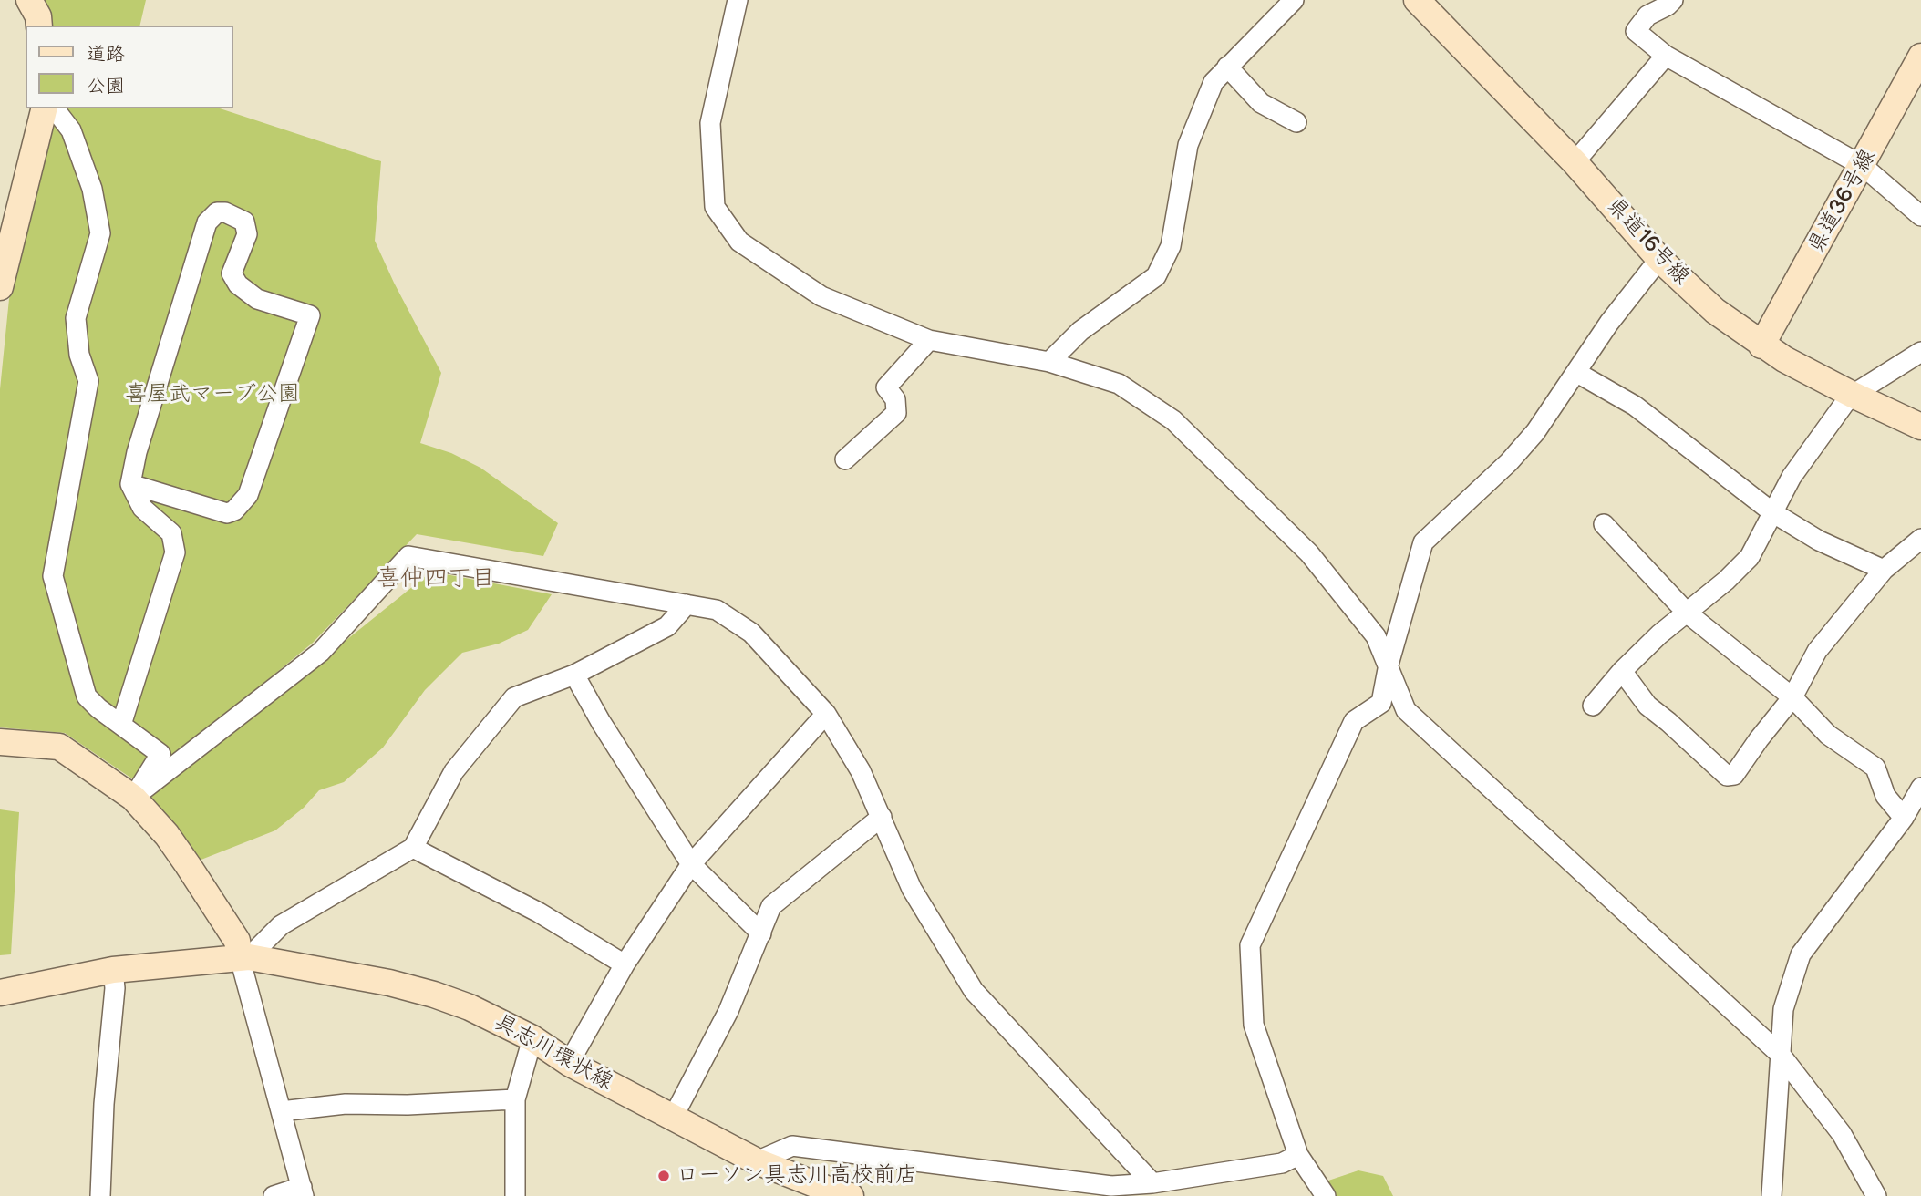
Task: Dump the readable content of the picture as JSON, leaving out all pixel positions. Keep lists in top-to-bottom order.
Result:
{
  "streets": {
    "main road": ["県道36号線", "県道16号線", "具志川環状線"]
  },
  "crossings": [
    ["県道36号線", "県道16号線"]
  ],
  "districts": ["喜仲四丁目"],
  "parks": ["喜屋武マーブ公園"],
  "places": ["ローソン具志川高校前店"],
  "legend": ["道路", "公園"]
}
